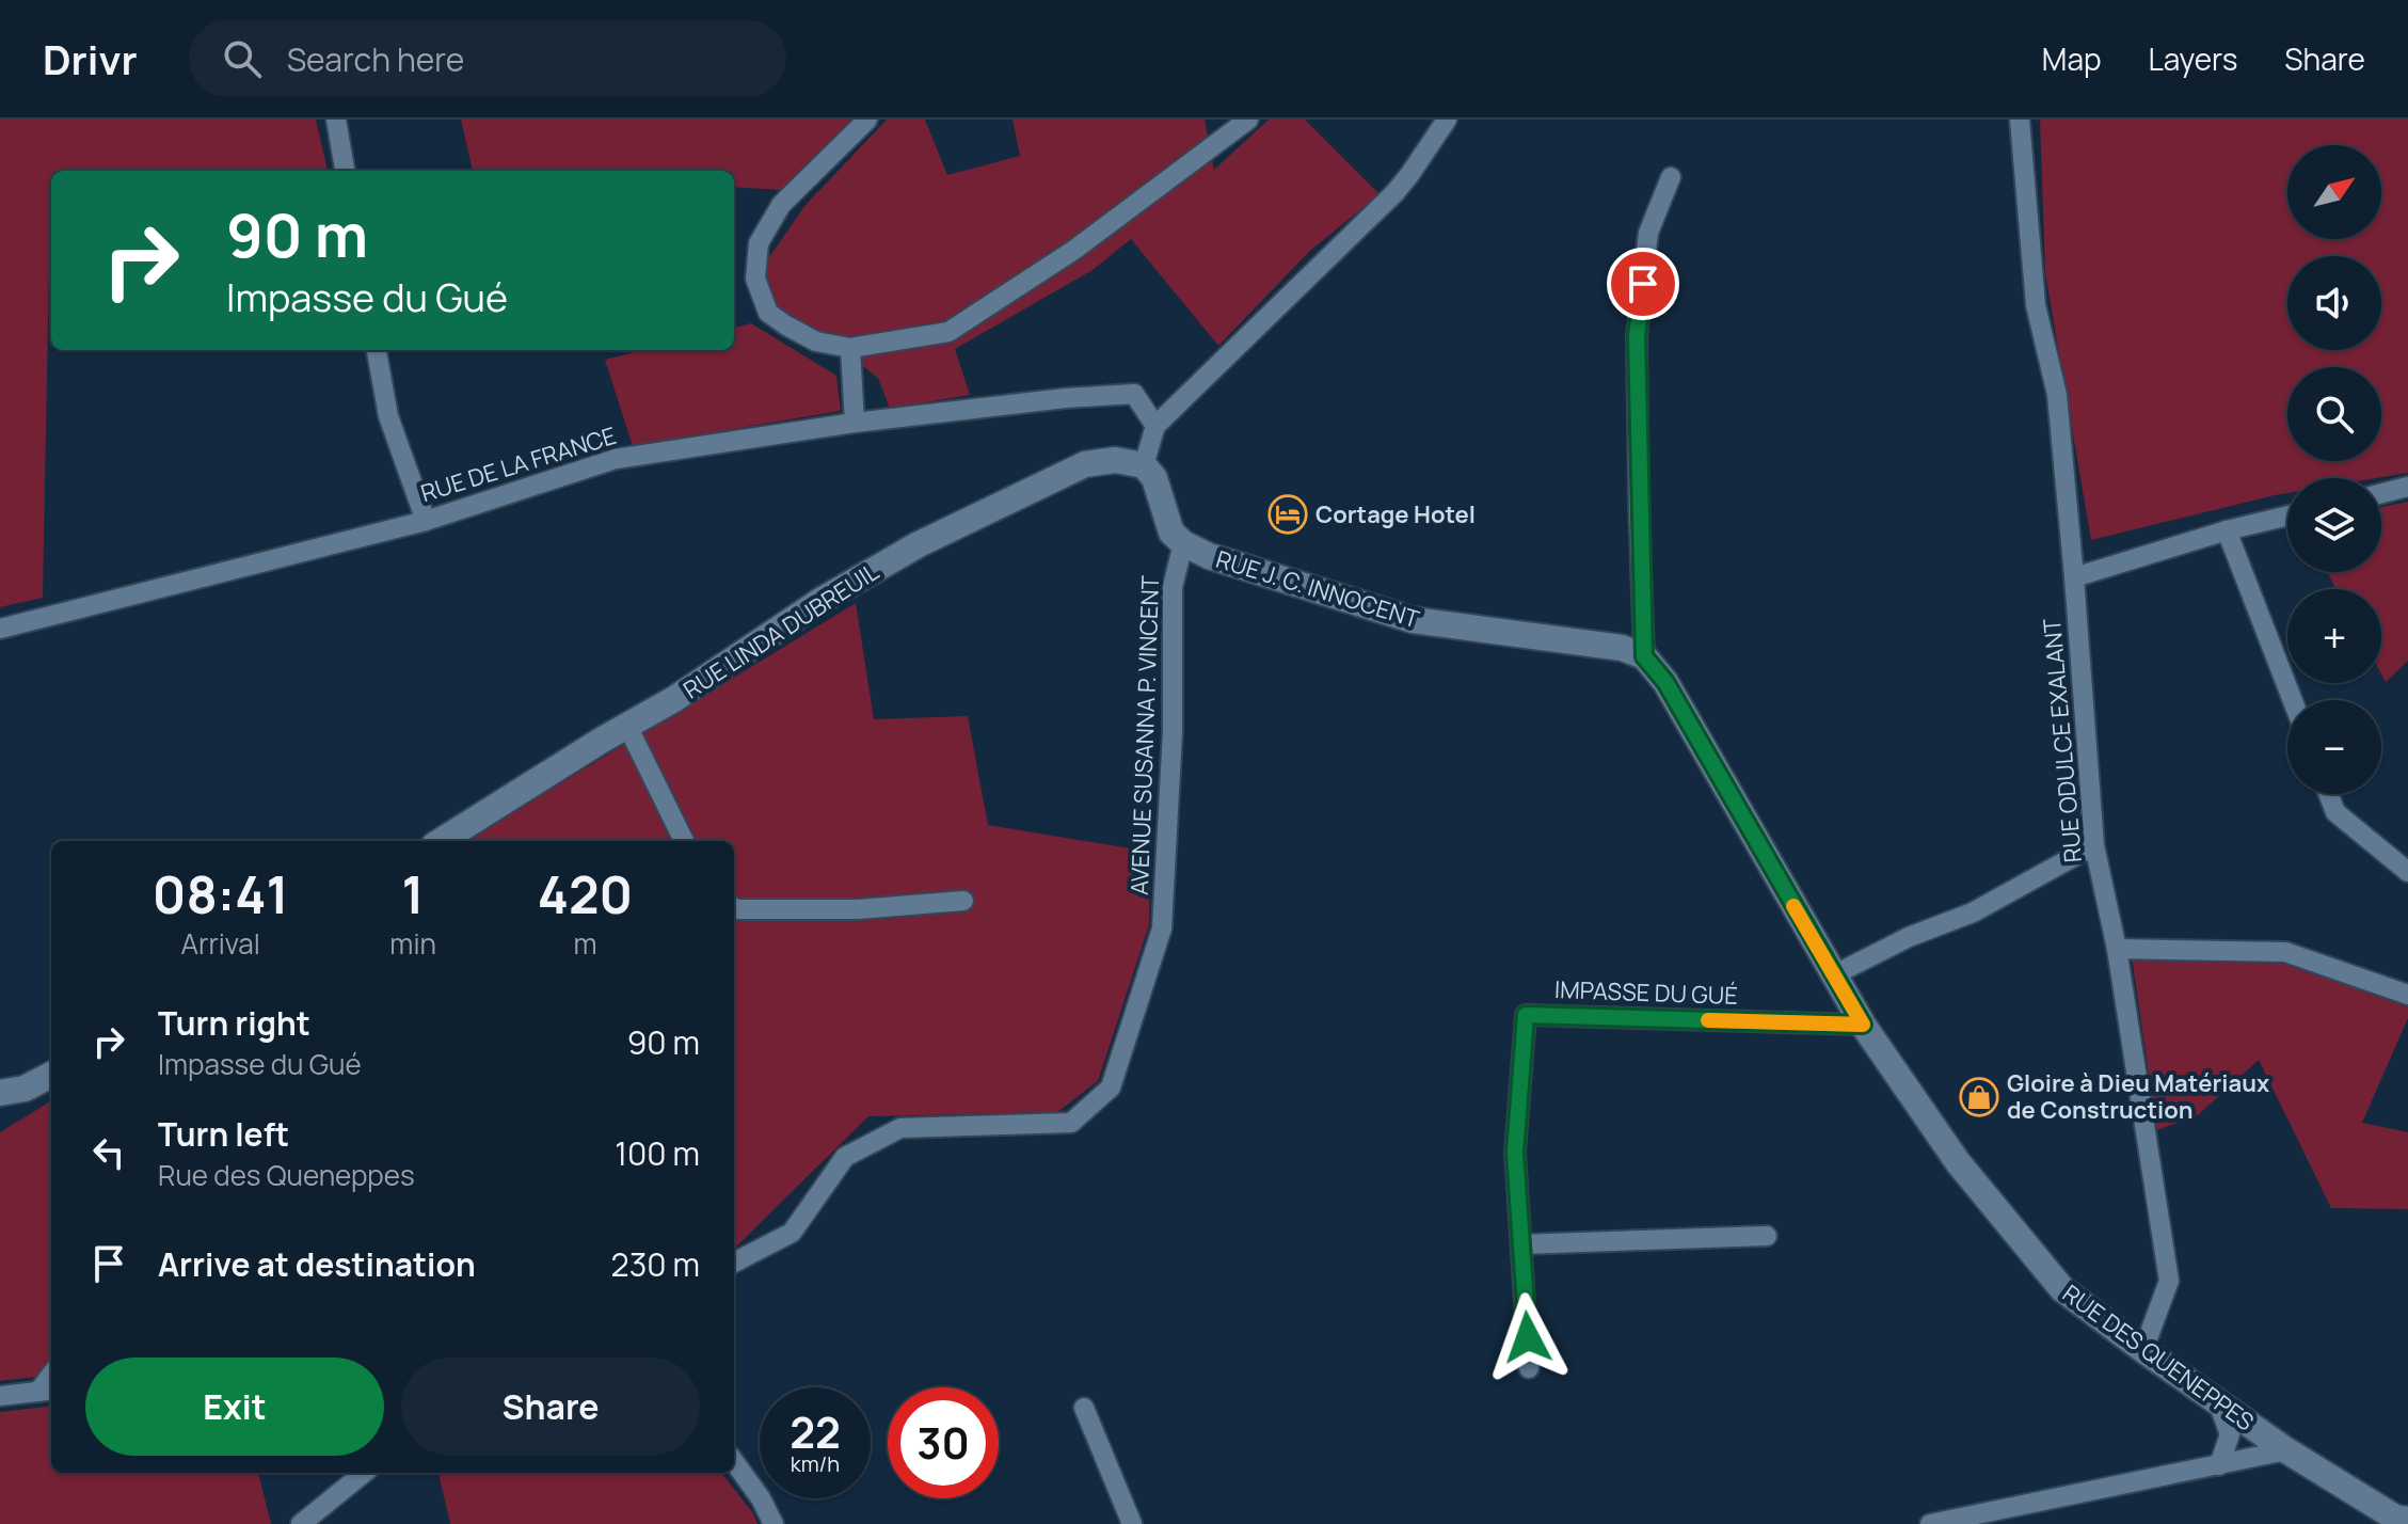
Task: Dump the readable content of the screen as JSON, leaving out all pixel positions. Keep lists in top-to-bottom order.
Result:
{
  "streets": {
    "street": [
      "RUE DE LA FRANCE",
      "RUE J. C. INNOCENT",
      "RUE LINDA DUBREUIL",
      "AVENUE SUSANNA P. VINCENT",
      "RUE ODULCE EXALANT",
      "IMPASSE DU GUÉ",
      "RUE DES QUENEPPES"
    ]
  },
  "crossings": [
    ["RUE J. C. INNOCENT", "AVENUE SUSANNA P. VINCENT"],
    ["RUE J. C. INNOCENT", "RUE DES QUENEPPES"],
    ["RUE ODULCE EXALANT", "RUE DES QUENEPPES"],
    ["IMPASSE DU GUÉ", "RUE DES QUENEPPES"]
  ],
  "places": {
    "hotel": ["Cortage Hotel"],
    "shop": ["Gloire à Dieu Matériaux de Construction"]
  },
  "north": "top right",
  "page": {
    "header": "Drivr",
    "search": "Search here",
    "nav": ["Map", "Layers", "Share"],
    "map_buttons": ["+", "−"],
    "turn": ["90 m", "Impasse du Gué"],
    "eta": [
      "08:41",
      "Arrival",
      "1",
      "min",
      "420",
      "m"
    ],
    "list": [
      {
        "name": "Turn right",
        "note": "Impasse du Gué",
        "value": "90 m"
      },
      {
        "name": "Turn left",
        "note": "Rue des Queneppes",
        "value": "100 m"
      },
      {
        "name": "Arrive at destination",
        "value": "230 m"
      }
    ],
    "buttons": ["Exit", "Share"],
    "speed": "22 km/h",
    "limit": "30"
  }
}
